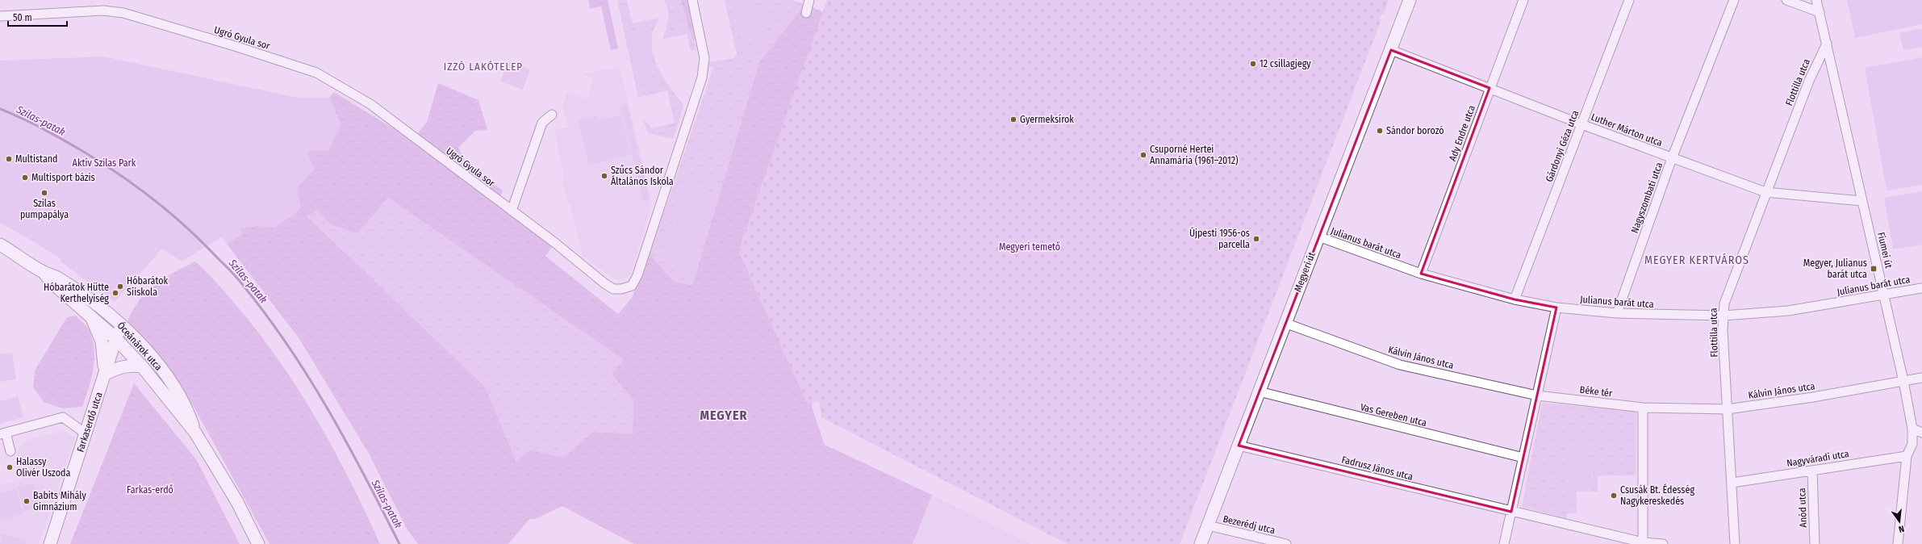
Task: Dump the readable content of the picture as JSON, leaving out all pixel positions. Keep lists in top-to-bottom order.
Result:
{
  "streets": {
    "street": [
      "Ugró Gyula sor",
      "Flottilla utca",
      "Luther Márton utca",
      "Ady Endre utca",
      "Gárdonyi Géza utca",
      "Nagyszombati utca",
      "Julianus barát utca",
      "Fiumei út",
      "Megyeri út",
      "Óceánárok utca",
      "Kálvin János utca",
      "Béke tér",
      "Vas Gereben utca",
      "Farkaserdő utca",
      "Nagyváradi utca",
      "Fadrusz János utca",
      "Anód utca",
      "Bezerédj utca"
    ]
  },
  "crossings": [
    ["Flottilla utca", "Luther Márton utca"],
    ["Flottilla utca", "Julianus barát utca"],
    ["Flottilla utca", "Fiumei út"],
    ["Flottilla utca", "Kálvin János utca"],
    ["Flottilla utca", "Nagyváradi utca"],
    ["Luther Márton utca", "Ady Endre utca"],
    ["Luther Márton utca", "Gárdonyi Géza utca"],
    ["Luther Márton utca", "Nagyszombati utca"],
    ["Luther Márton utca", "Fiumei út"],
    ["Luther Márton utca", "Megyeri út"],
    ["Ady Endre utca", "Julianus barát utca"],
    ["Gárdonyi Géza utca", "Julianus barát utca"],
    ["Nagyszombati utca", "Julianus barát utca"],
    ["Julianus barát utca", "Fiumei út"],
    ["Julianus barát utca", "Megyeri út"],
    ["Fiumei út", "Kálvin János utca"],
    ["Fiumei út", "Nagyváradi utca"],
    ["Megyeri út", "Kálvin János utca"],
    ["Megyeri út", "Vas Gereben utca"],
    ["Megyeri út", "Fadrusz János utca"],
    ["Megyeri út", "Bezerédj utca"],
    ["Óceánárok utca", "Farkaserdő utca"],
    ["Kálvin János utca", "Béke tér"],
    ["Nagyváradi utca", "Anód utca"]
  ],
  "districts": ["IZZÓ LAKÓTELEP", "MEGYER KERTVÁROS", "MEGYER"],
  "water": ["Szilas-patak"],
  "parks": ["Aktív Szilas Park", "Megyeri temető", "Farkas-erdő"],
  "places": {
    "other": [
      "12 csillagjegy",
      "Gyermeksírok",
      "Sándor borozó",
      "Csuporné Hertei Annamária (1961–2012)",
      "Multistand",
      "Szűcs Sándor Általános Iskola",
      "Multisport bázis",
      "Szilas pumpapálya",
      "Újpesti 1956-os parcella",
      "Hóbarátok Síiskola",
      "Hóbarátok Hütte Kerthelyiség",
      "Halassy Olivér Uszoda",
      "Csusák Bt. Édesség Nagykereskedés",
      "Babits Mihály Gimnázium"
    ],
    "transit": ["Megyer, Julianus barát utca"]
  },
  "scale_bar": "50 m",
  "north": "bottom"
}
